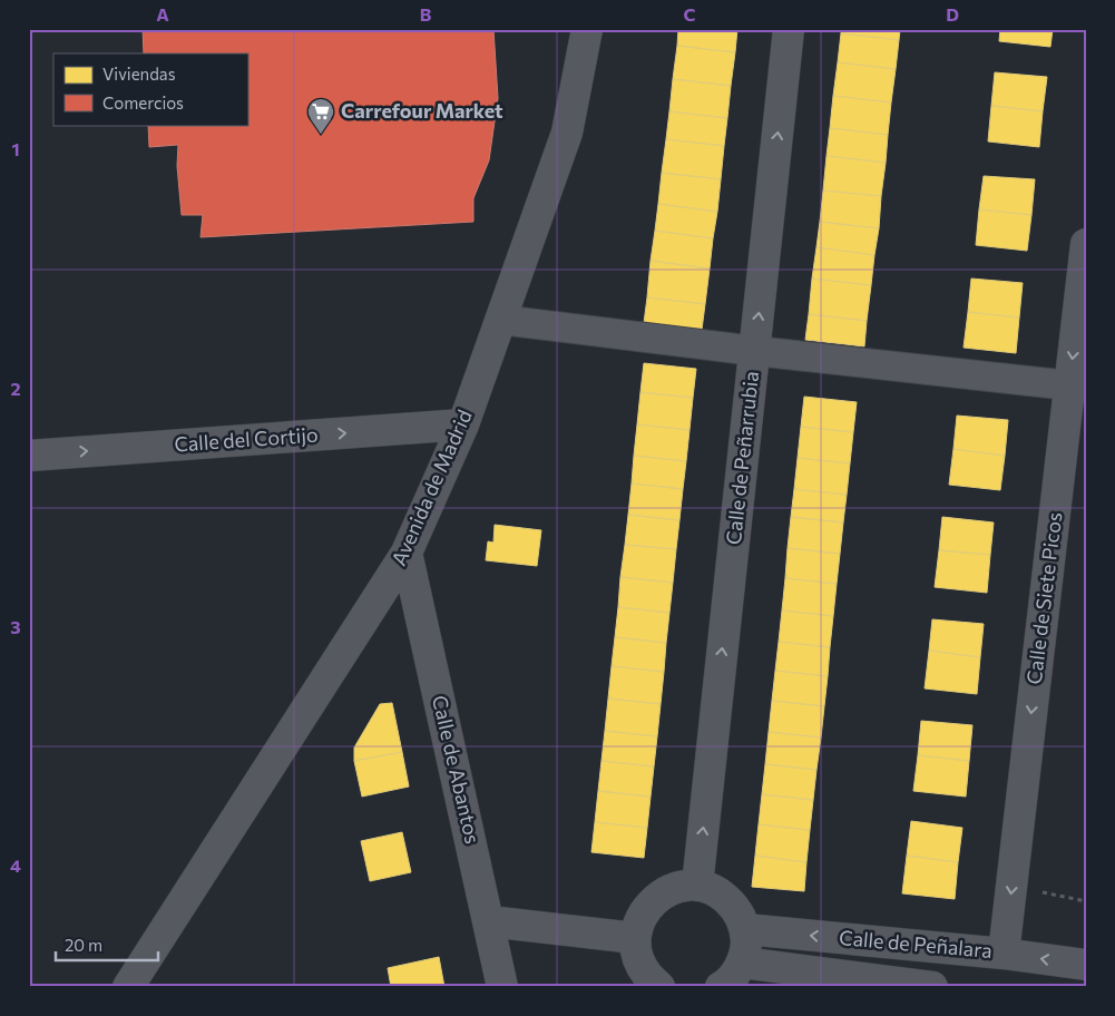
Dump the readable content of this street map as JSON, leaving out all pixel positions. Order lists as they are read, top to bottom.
{
  "streets": {
    "street": [
      "Calle del Cortijo",
      "Calle de Peñarrubia",
      "Avenida de Madrid",
      "Calle de Siete Picos",
      "Calle de Abantos",
      "Calle de Peñalara"
    ]
  },
  "crossings": [
    ["Calle del Cortijo", "Avenida de Madrid"],
    ["Avenida de Madrid", "Calle de Abantos"],
    ["Calle de Siete Picos", "Calle de Peñalara"]
  ],
  "one_way": ["Calle del Cortijo", "Calle de Peñarrubia", "Calle de Siete Picos"],
  "places": {
    "supermarket": ["Carrefour Market"]
  },
  "legend": ["Viviendas", "Comercios"],
  "scale_bar": "20 m",
  "grid": {
    "columns": [
      "A",
      "B",
      "C",
      "D"
    ],
    "rows": [
      "1",
      "2",
      "3",
      "4"
    ]
  }
}
